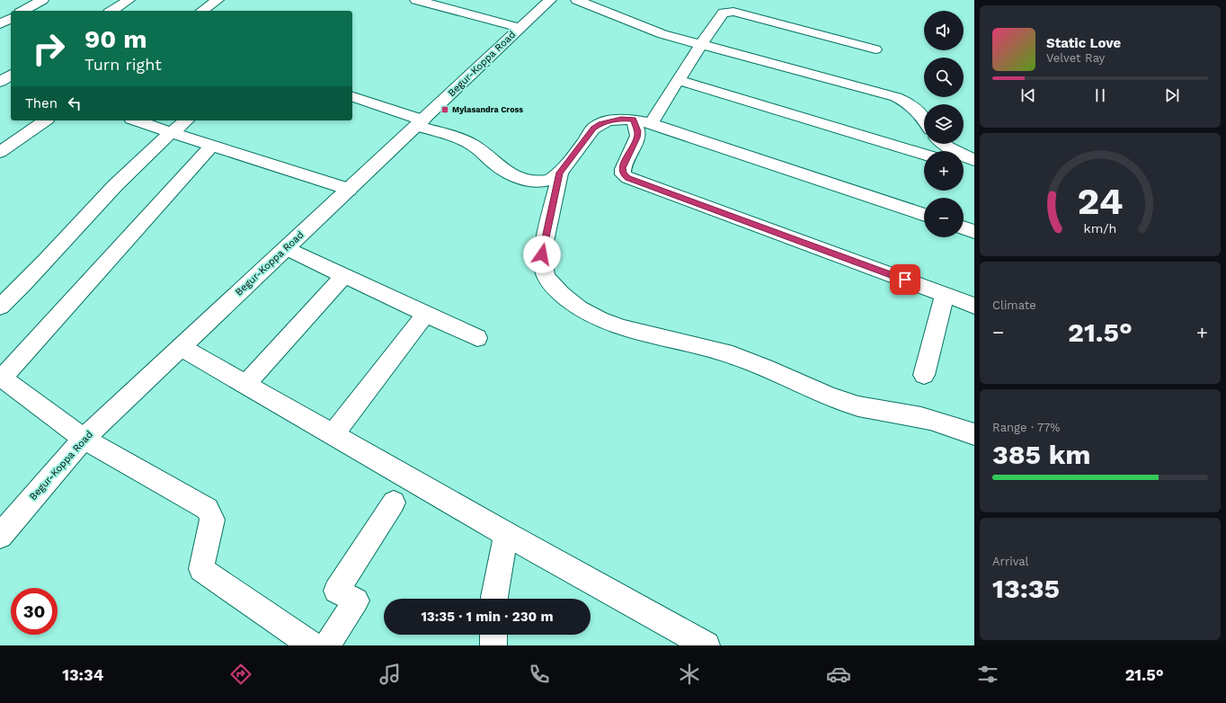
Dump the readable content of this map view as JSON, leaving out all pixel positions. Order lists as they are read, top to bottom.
{
  "streets": {
    "street": ["Begur-Koppa Road"]
  },
  "places": {
    "transit": ["Mylasandra Cross"]
  },
  "page": {
    "map_buttons": ["+", "−"],
    "turn": ["90 m", "Turn right"],
    "song": ["Static Love", "Velvet Ray"],
    "then": "Then",
    "tile": [
      "Climate",
      ["Range · 77%", "385 km"],
      ["Arrival", "13:35"]
    ],
    "heat": ["−", "21.5°", "+"],
    "limit": "30",
    "trip": "13:35 · 1 min · 230 m",
    "tabs": ["13:34", "21.5°"],
    "gauge": ["24", "km/h"]
  }
}
